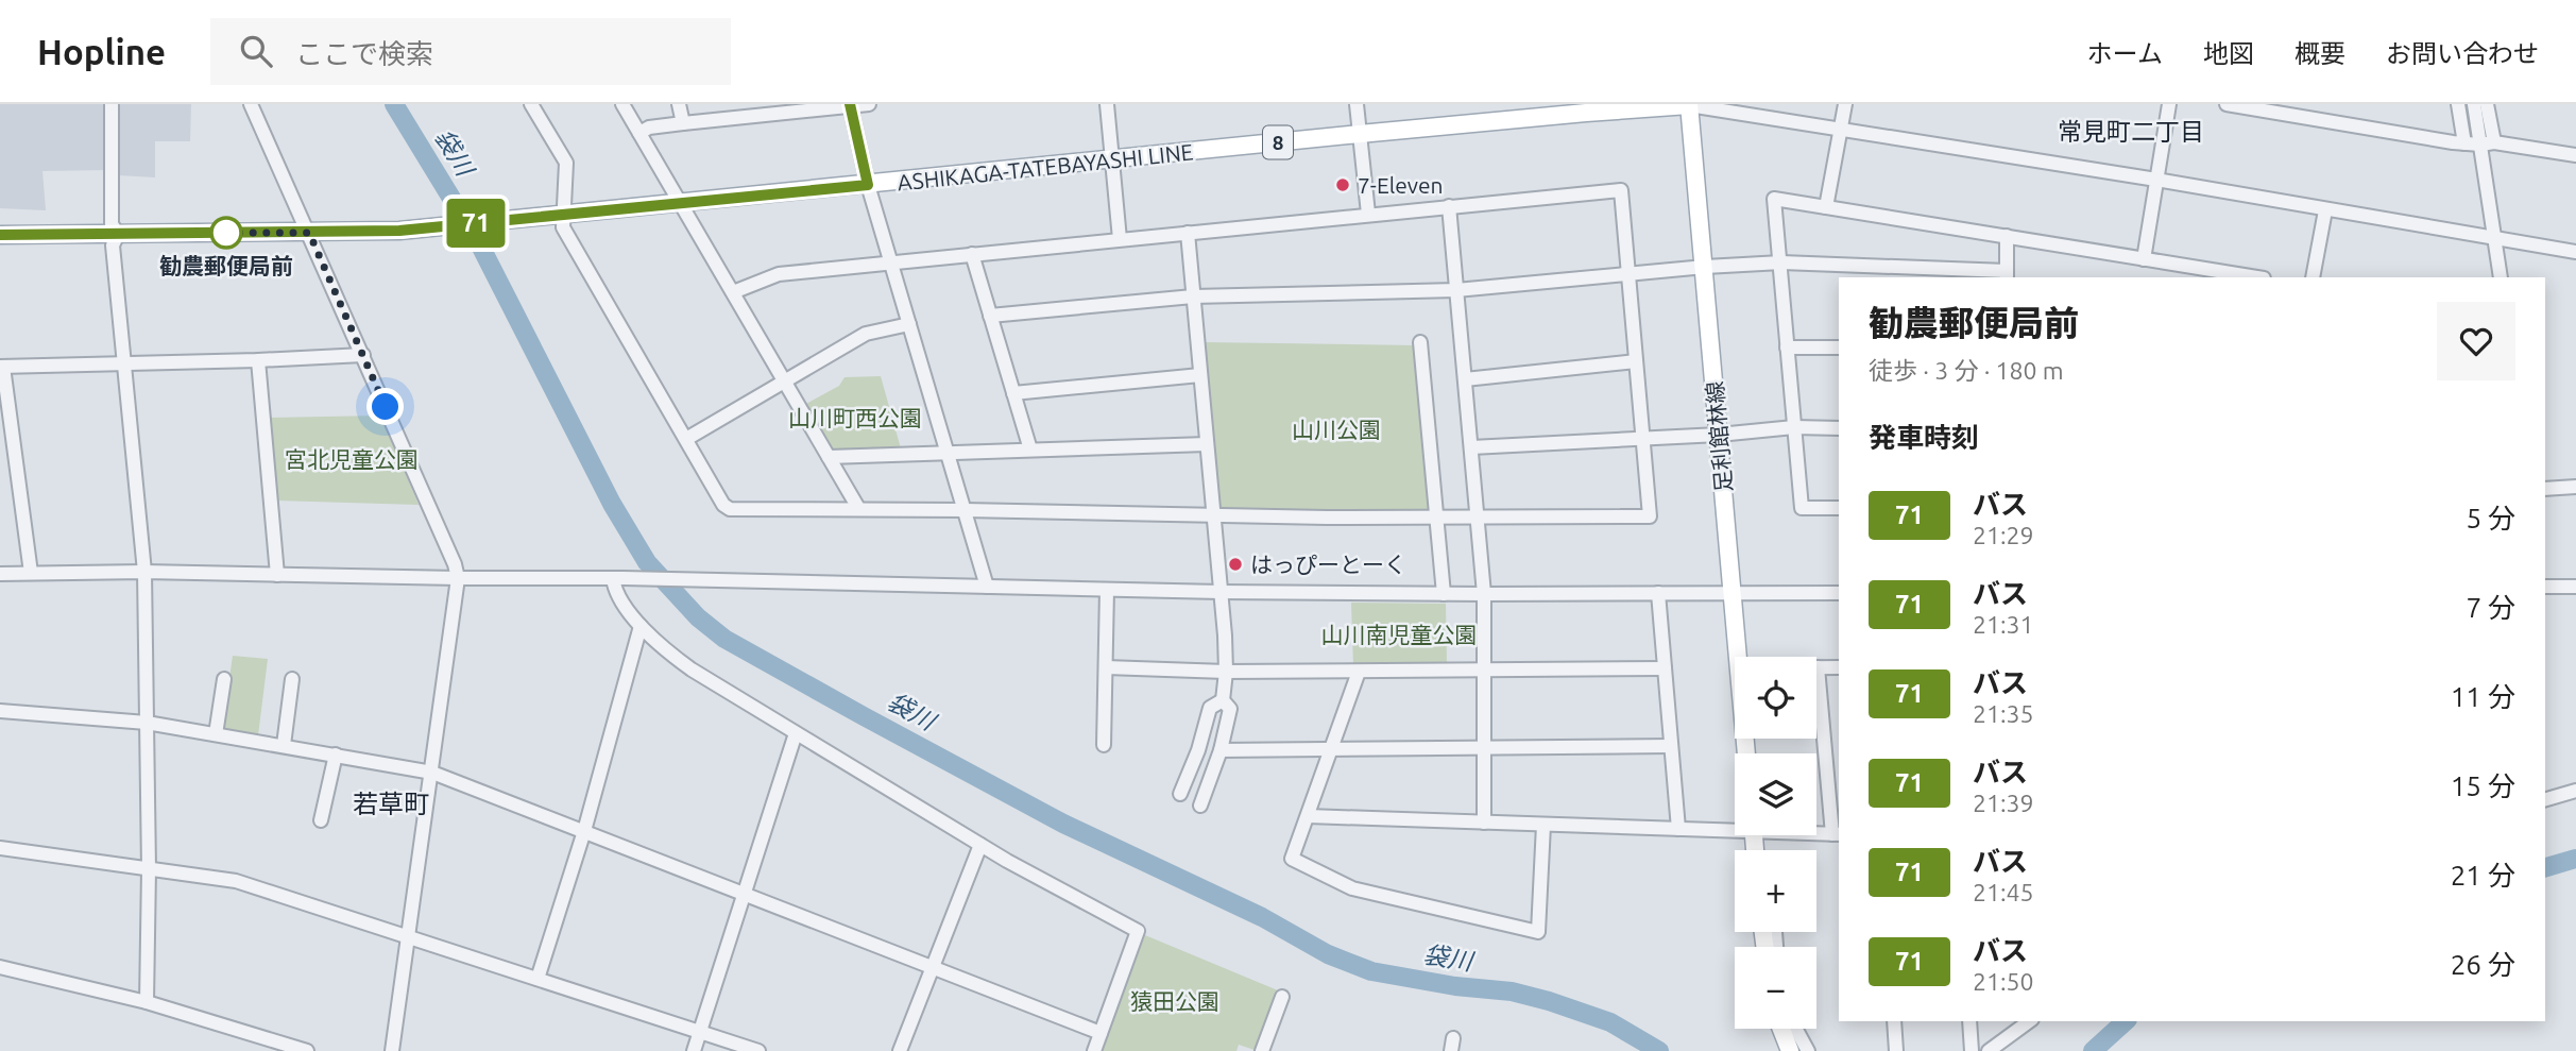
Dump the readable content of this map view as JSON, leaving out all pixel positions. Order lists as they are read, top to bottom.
{
  "streets": {
    "main road": ["8", "ASHIKAGA-TATEBAYASHI LINE", "足利館林線"]
  },
  "crossings": [
    ["ASHIKAGA-TATEBAYASHI LINE", "足利館林線"]
  ],
  "districts": ["常見町二丁目", "若草町"],
  "water": ["袋川"],
  "parks": [
    "山川町西公園",
    "山川公園",
    "宮北児童公園",
    "山川南児童公園",
    "猿田公園"
  ],
  "places": ["7-Eleven", "勧農郵便局前", "はっぴーとーく"],
  "lines": ["bus line 71"],
  "page": {
    "header": "Hopline",
    "search": "ここで検索",
    "nav": [
      "ホーム",
      "地図",
      "概要",
      "お問い合わせ"
    ],
    "on_map": "71",
    "heading": [
      ["勧農郵便局前", "徒歩 · 3 分 · 180 m"],
      "発車時刻"
    ],
    "list": [
      {
        "mark": "71",
        "name": "バス",
        "note": "21:29",
        "value": "5 分"
      },
      {
        "mark": "71",
        "name": "バス",
        "note": "21:31",
        "value": "7 分"
      },
      {
        "mark": "71",
        "name": "バス",
        "note": "21:35",
        "value": "11 分"
      },
      {
        "mark": "71",
        "name": "バス",
        "note": "21:39",
        "value": "15 分"
      },
      {
        "mark": "71",
        "name": "バス",
        "note": "21:45",
        "value": "21 分"
      },
      {
        "mark": "71",
        "name": "バス",
        "note": "21:50",
        "value": "26 分"
      }
    ],
    "map_buttons": ["+", "−"]
  }
}
